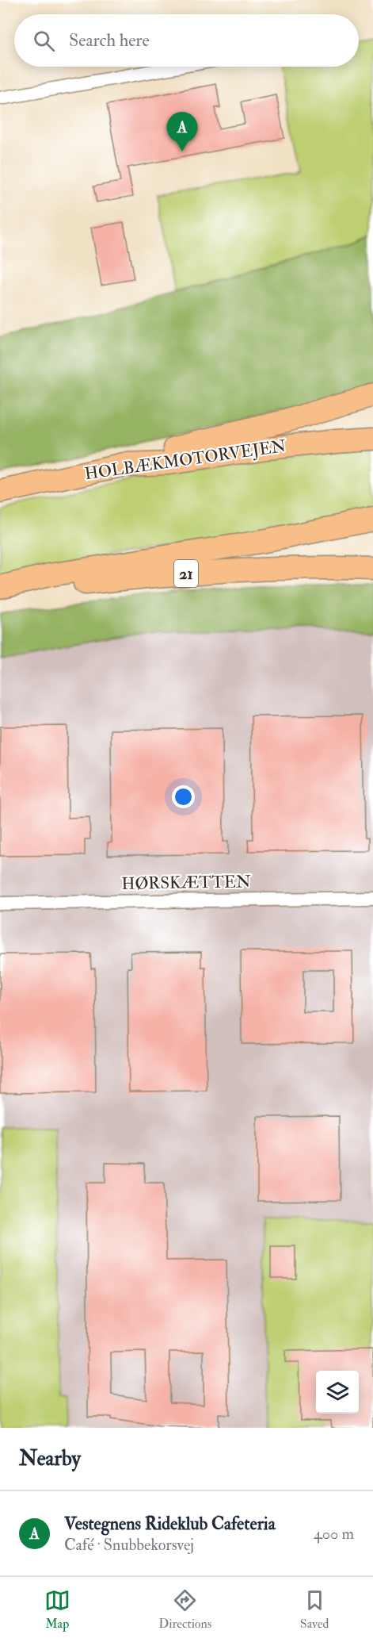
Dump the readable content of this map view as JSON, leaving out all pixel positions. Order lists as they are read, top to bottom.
{
  "streets": {
    "highway": ["HOLBÆKMOTORVEJEN", "21"],
    "street": ["HØRSKÆTTEN"]
  },
  "page": {
    "search": "Search here",
    "pins": "A",
    "heading": "Nearby",
    "list": [
      {
        "mark": "A",
        "name": "Vestegnens Rideklub Cafeteria",
        "note": "Café · Snubbekorsvej",
        "value": "400 m"
      }
    ],
    "nav": ["Map", "Directions", "Saved"]
  }
}
